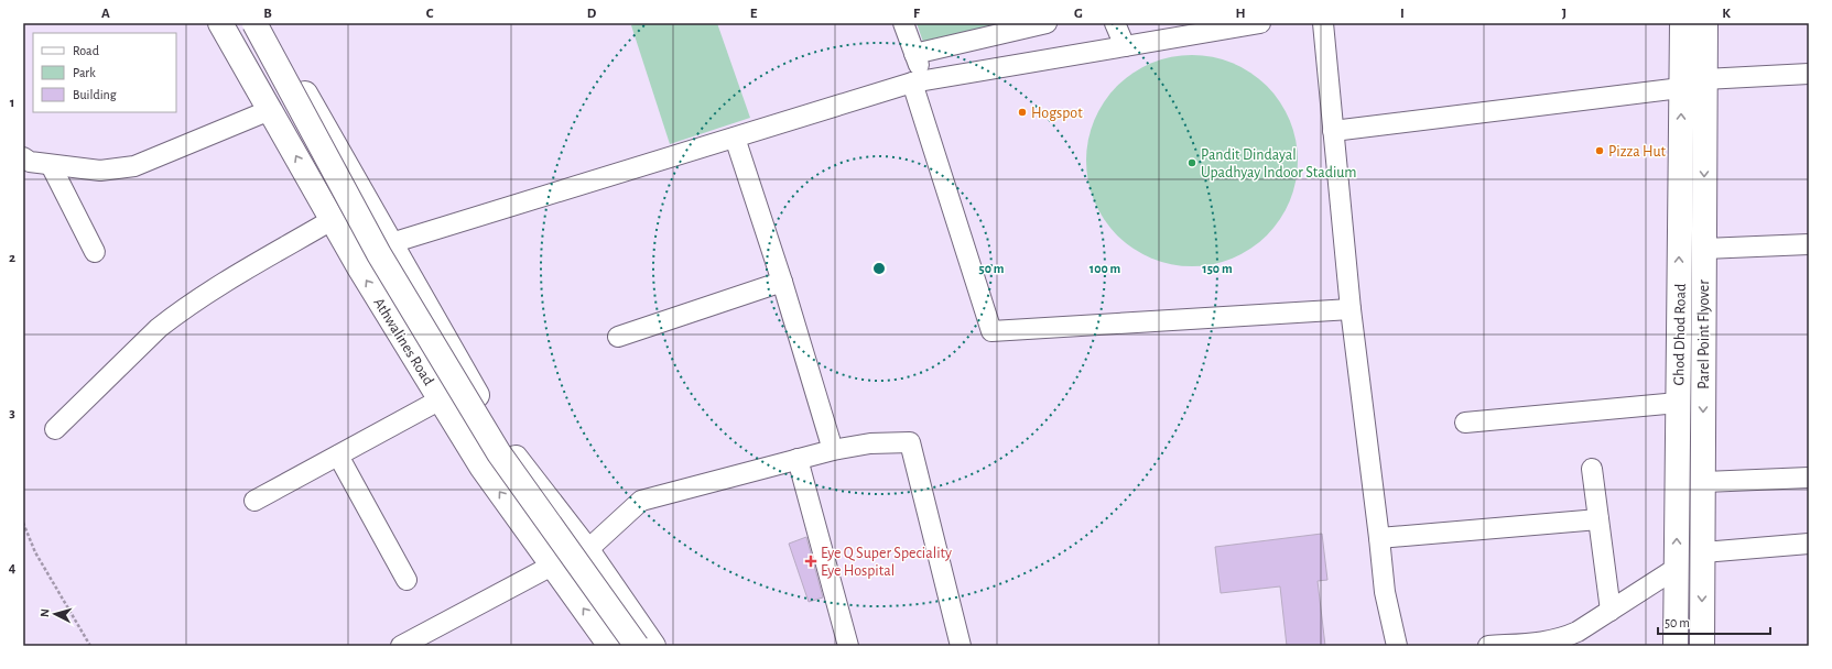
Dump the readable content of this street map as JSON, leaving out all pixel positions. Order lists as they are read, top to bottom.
{
  "streets": {
    "main road": ["Ghod Dhod Road", "Parel Point Flyover", "Athwalines Road"]
  },
  "one_way": ["Ghod Dhod Road", "Parel Point Flyover"],
  "places": {
    "other": ["Hogspot", "Pizza Hut", "Pandit Dindayal Upadhyay Indoor Stadium"],
    "health": ["Eye Q Super Speciality Eye Hospital"]
  },
  "legend": ["Road", "Park", "Building"],
  "scale_bar": "50 m",
  "north": "left",
  "grid": {
    "columns": [
      "A",
      "B",
      "C",
      "D",
      "E",
      "F",
      "G",
      "H",
      "I",
      "J",
      "K"
    ],
    "rows": [
      "1",
      "2",
      "3",
      "4"
    ]
  },
  "rings": ["50 m", "100 m", "150 m"]
}
